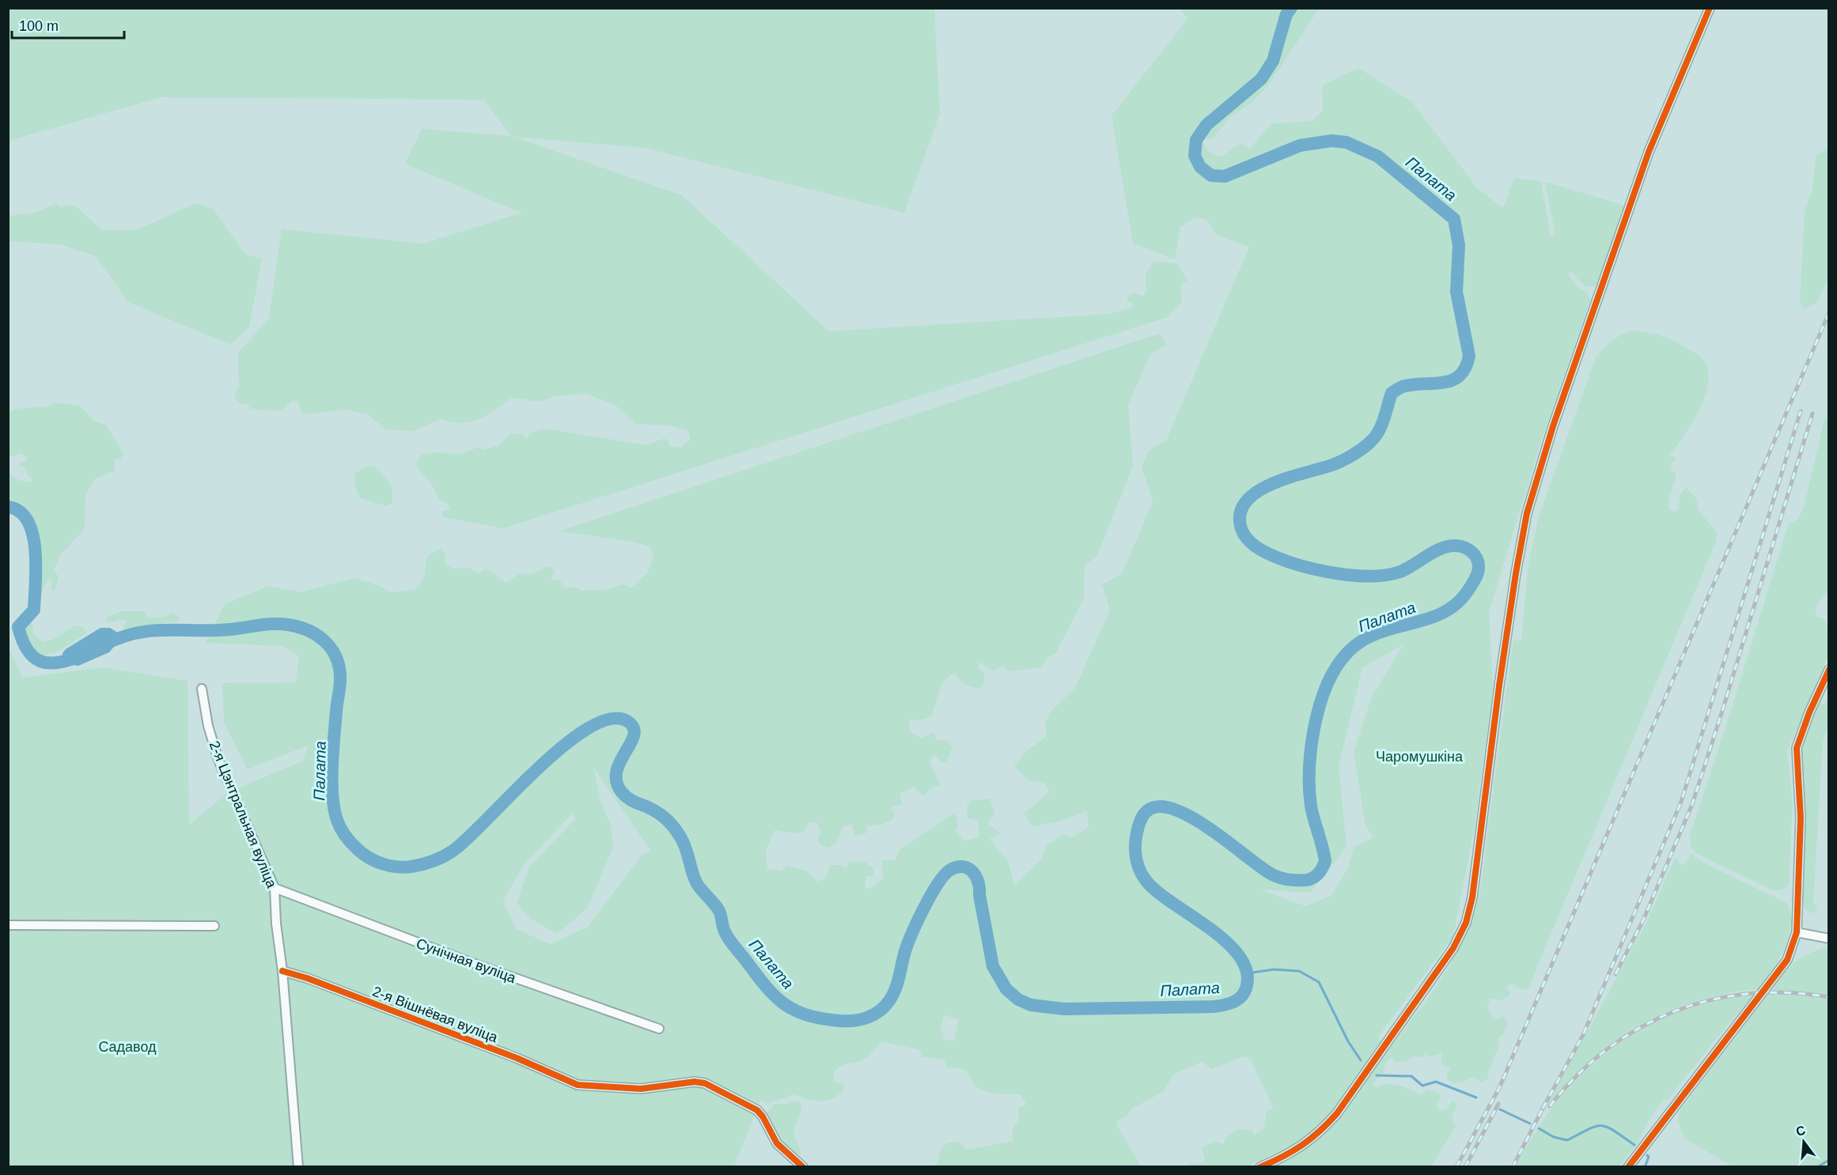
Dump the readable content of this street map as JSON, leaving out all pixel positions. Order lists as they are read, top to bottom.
{
  "streets": {
    "street": ["2-я Цэнтральная вуліца", "Сунічная вуліца", "2-я Вішнёвая вуліца"]
  },
  "crossings": [
    ["2-я Цэнтральная вуліца", "Сунічная вуліца"],
    ["2-я Цэнтральная вуліца", "2-я Вішнёвая вуліца"]
  ],
  "water": ["Палата"],
  "parks": ["Чаромушкіна", "Садавод"],
  "scale_bar": "100 m",
  "north": "top"
}
